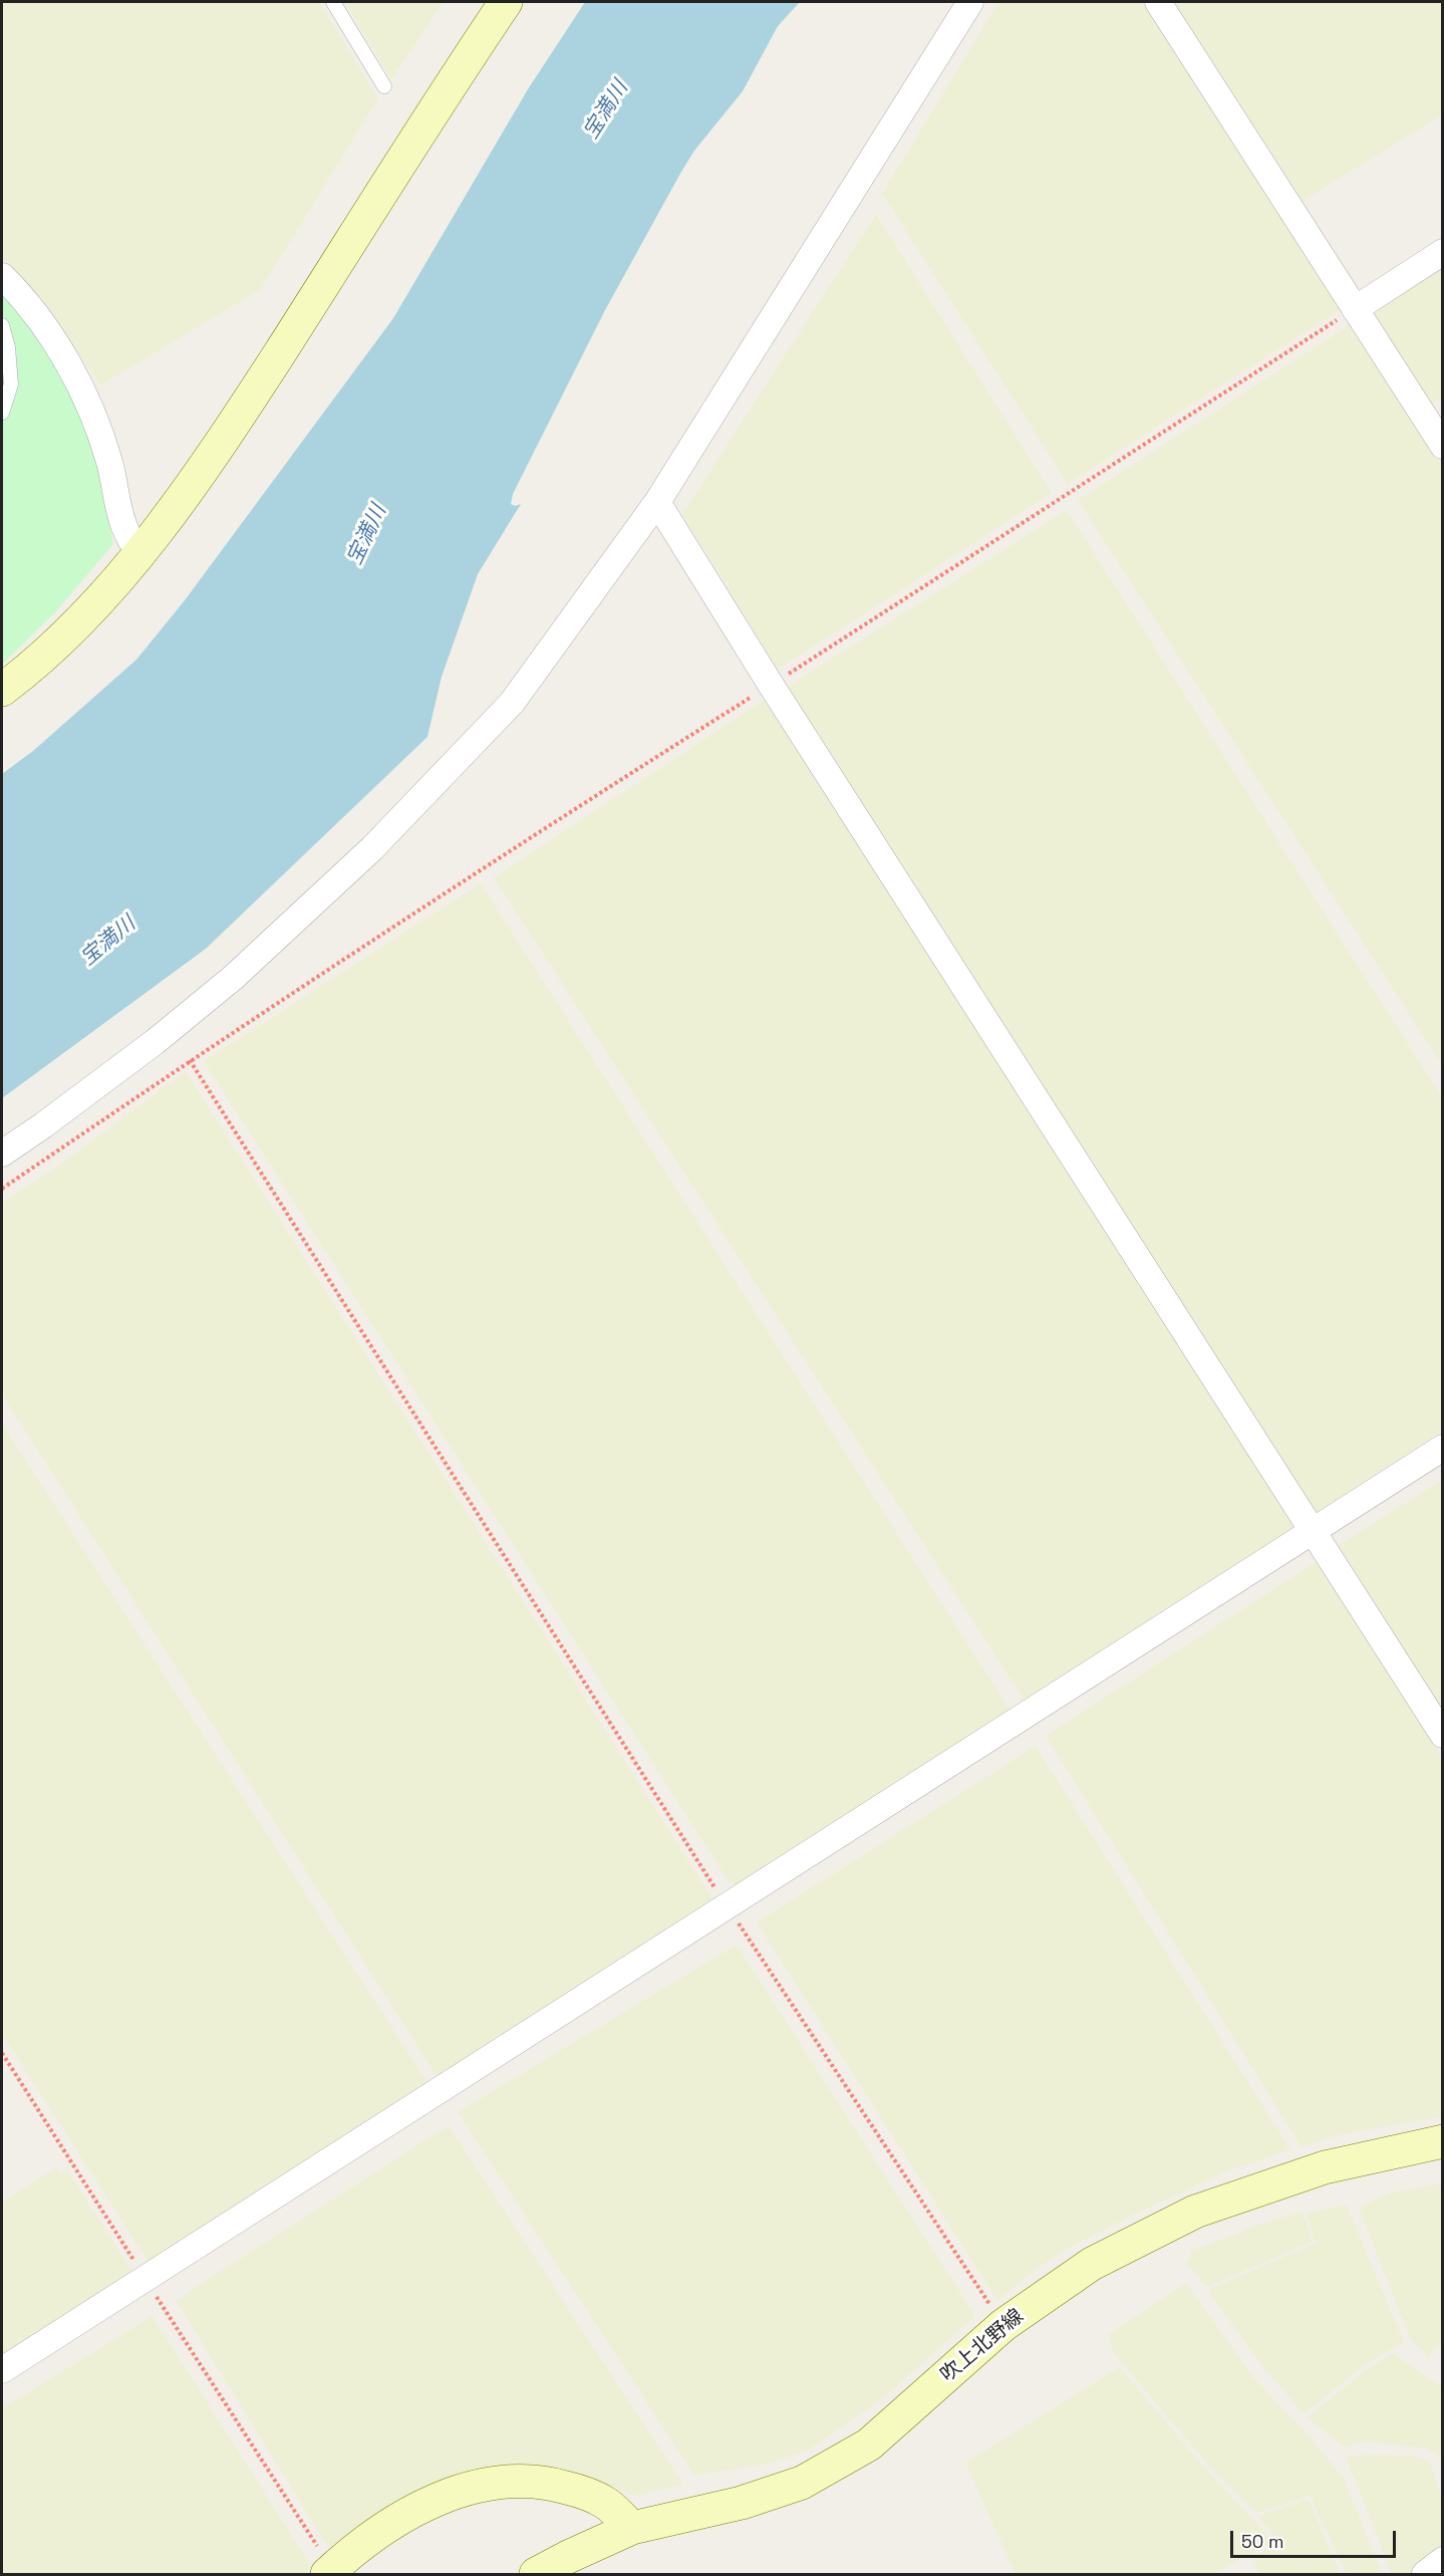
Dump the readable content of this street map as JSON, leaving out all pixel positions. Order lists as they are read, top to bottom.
{
  "streets": {
    "street": ["吹上北野線"]
  },
  "water": ["宝満川"],
  "scale_bar": "50 m"
}
